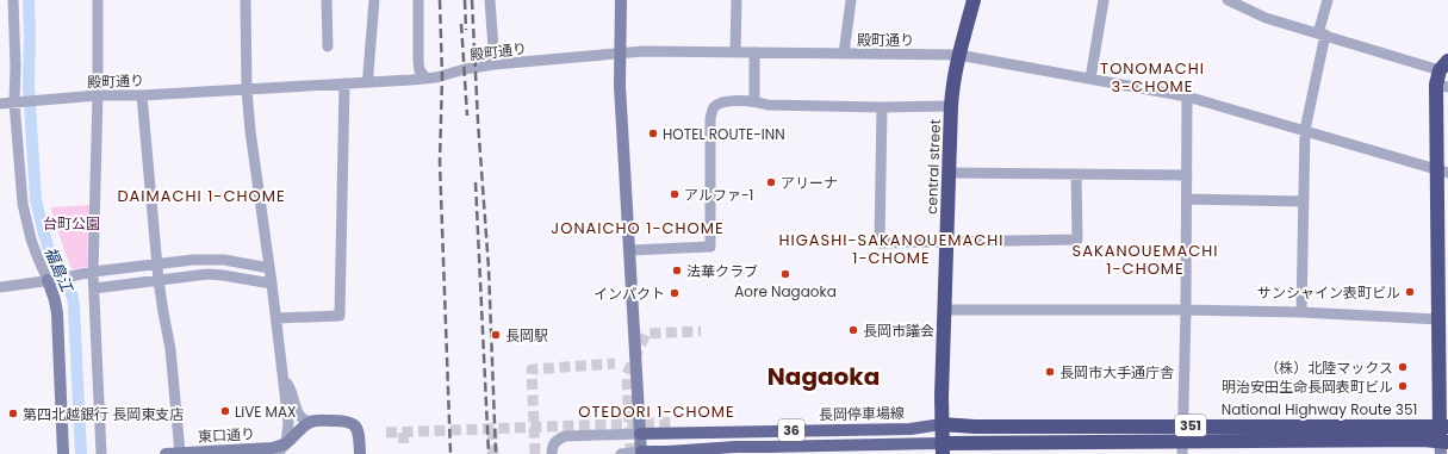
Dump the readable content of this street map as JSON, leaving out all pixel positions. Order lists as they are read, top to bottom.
{
  "streets": {
    "highway": ["central street", "National Highway Route 351", "351"],
    "main road": ["長岡停車場線", "36"],
    "street": ["殿町通り", "東口通り"]
  },
  "crossings": [
    ["殿町通り", "central street"],
    ["殿町通り", "351"],
    ["central street", "National Highway Route 351"],
    ["central street", "長岡停車場線"],
    ["central street", "351"],
    ["central street", "36"],
    ["National Highway Route 351", "長岡停車場線"],
    ["National Highway Route 351", "351"],
    ["351", "36"]
  ],
  "districts": [
    "TONOMACHI 3-CHOME",
    "DAIMACHI 1-CHOME",
    "JONAICHO 1-CHOME",
    "HIGASHI-SAKANOUEMACHI 1-CHOME",
    "SAKANOUEMACHI 1-CHOME",
    "Nagaoka",
    "OTEDORI 1-CHOME"
  ],
  "water": ["福島江"],
  "parks": ["台町公園"],
  "places": [
    "HOTEL ROUTE-INN",
    "アリーナ",
    "アルファ-1",
    "法華クラブ",
    "Aore Nagaoka",
    "サンシャイン表町ビル",
    "インパクト",
    "長岡市議会",
    "長岡駅",
    "（株）北陸マックス",
    "長岡市大手通庁舎",
    "明治安田生命長岡表町ビル",
    "LiVE MAX",
    "第四北越銀行 長岡東支店"
  ]
}
